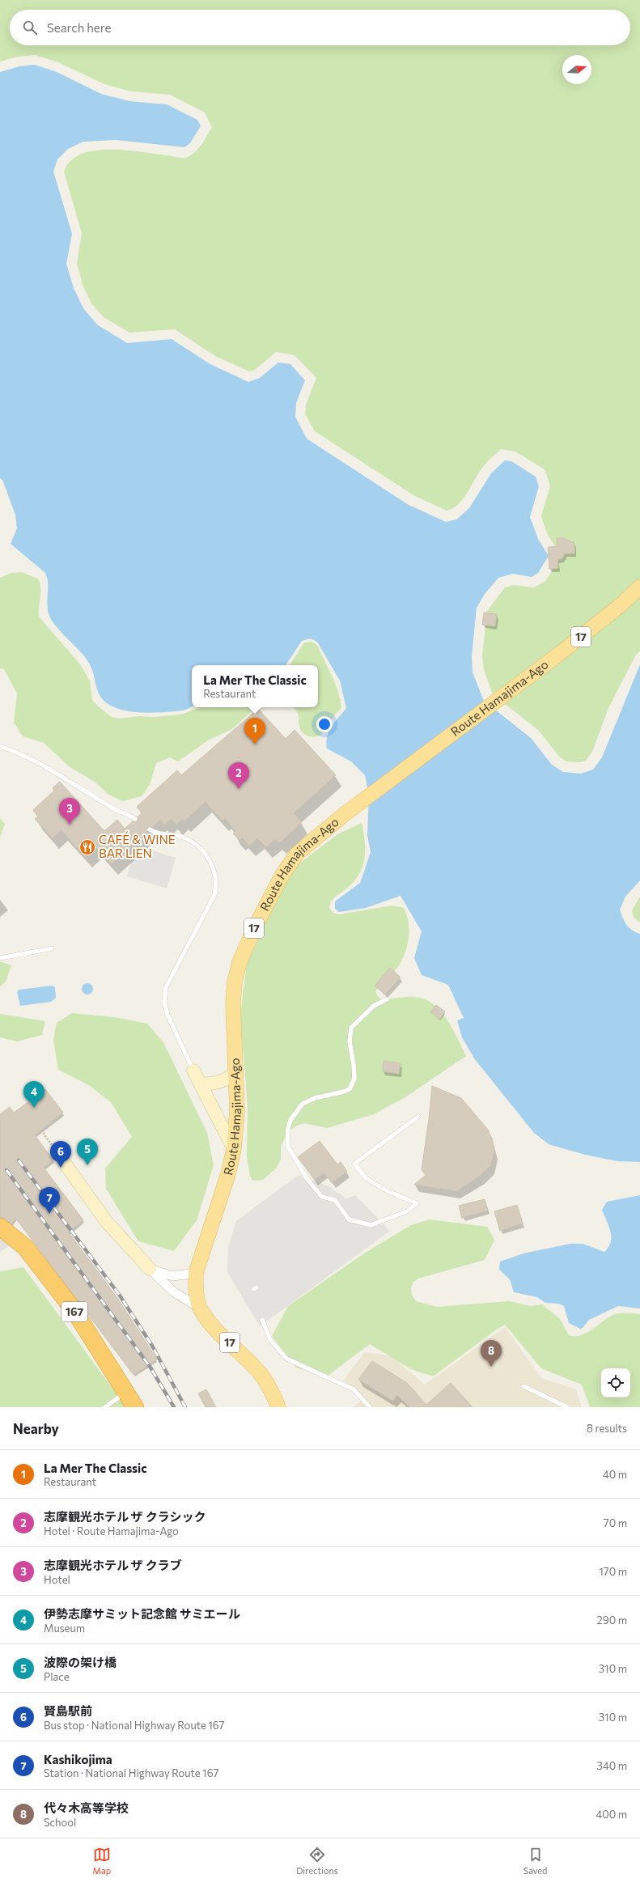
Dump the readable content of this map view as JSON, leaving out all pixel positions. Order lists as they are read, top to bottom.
{
  "streets": {
    "highway": ["167"],
    "main road": ["17", "Route Hamajima-Ago"]
  },
  "places": {
    "restaurant": ["CAFÉ & WINE BAR LIEN"]
  },
  "north": "right",
  "page": {
    "search": "Search here",
    "popup": ["La Mer The Classic", "Restaurant"],
    "pins": [
      "1",
      "2",
      "3",
      "4",
      "5",
      "6",
      "7",
      "8"
    ],
    "heading": ["Nearby", "8 results"],
    "list": [
      {
        "mark": "1",
        "name": "La Mer The Classic",
        "note": "Restaurant",
        "value": "40 m"
      },
      {
        "mark": "2",
        "name": "志摩観光ホテル ザ クラシック",
        "note": "Hotel · Route Hamajima-Ago",
        "value": "70 m"
      },
      {
        "mark": "3",
        "name": "志摩観光ホテル ザ クラブ",
        "note": "Hotel",
        "value": "170 m"
      },
      {
        "mark": "4",
        "name": "伊勢志摩サミット記念館 サミエール",
        "note": "Museum",
        "value": "290 m"
      },
      {
        "mark": "5",
        "name": "波際の架け橋",
        "note": "Place",
        "value": "310 m"
      },
      {
        "mark": "6",
        "name": "賢島駅前",
        "note": "Bus stop · National Highway Route 167",
        "value": "310 m"
      },
      {
        "mark": "7",
        "name": "Kashikojima",
        "note": "Station · National Highway Route 167",
        "value": "340 m"
      },
      {
        "mark": "8",
        "name": "代々木高等学校",
        "note": "School",
        "value": "400 m"
      }
    ],
    "nav": ["Map", "Directions", "Saved"]
  }
}
